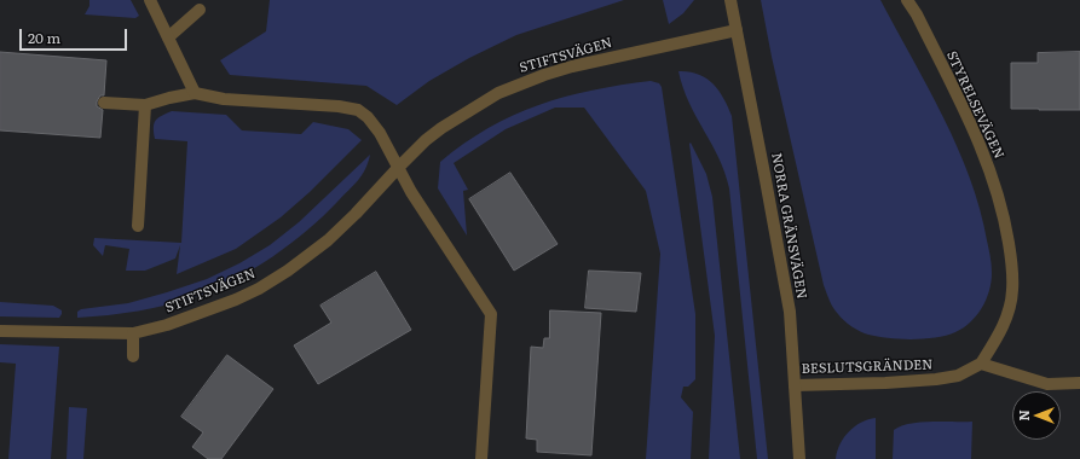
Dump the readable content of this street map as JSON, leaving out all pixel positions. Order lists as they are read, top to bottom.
{
  "streets": {
    "street": [
      "STIFTSVÄGEN",
      "STYRELSEVÄGEN",
      "NORRA GRÄNSVÄGEN",
      "BESLUTSGRÄNDEN"
    ]
  },
  "crossings": [
    ["STIFTSVÄGEN", "NORRA GRÄNSVÄGEN"],
    ["STYRELSEVÄGEN", "BESLUTSGRÄNDEN"],
    ["NORRA GRÄNSVÄGEN", "BESLUTSGRÄNDEN"]
  ],
  "scale_bar": "20 m",
  "north": "left"
}
